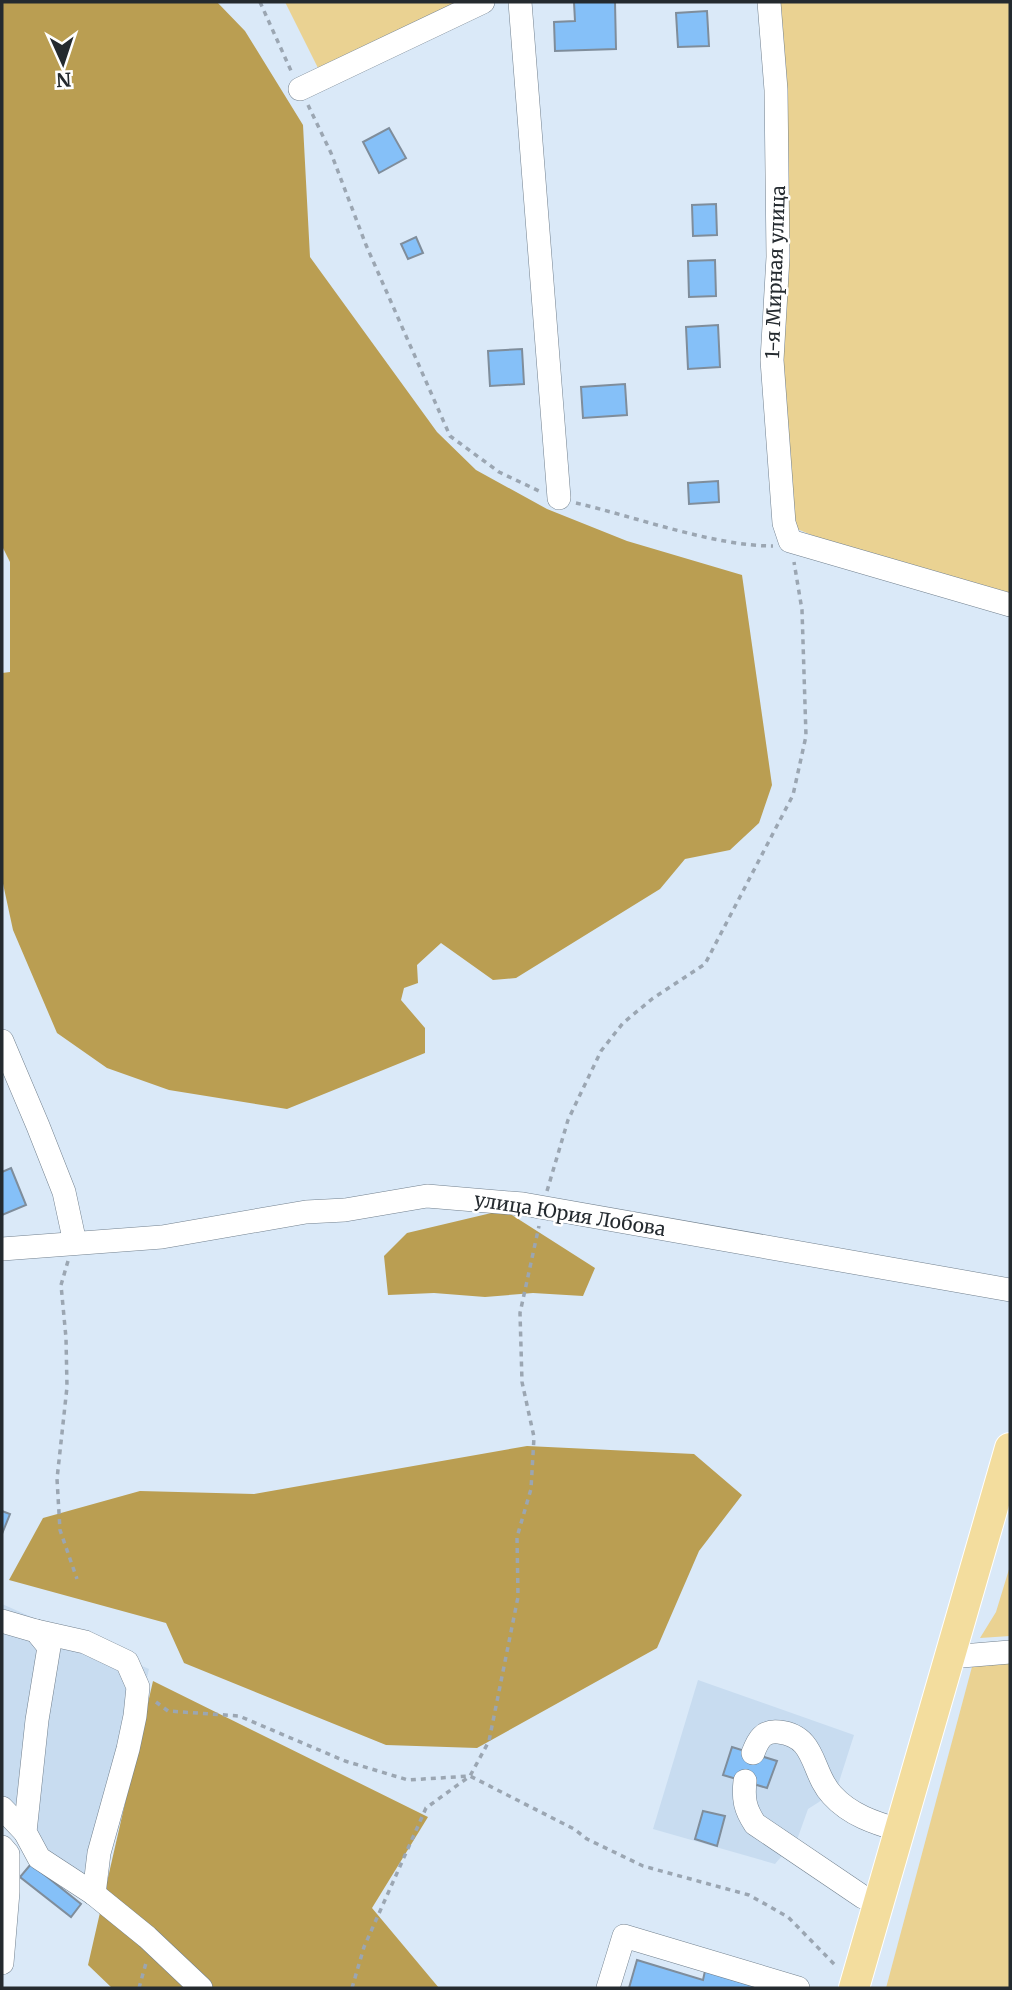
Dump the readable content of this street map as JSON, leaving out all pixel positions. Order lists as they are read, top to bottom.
{
  "streets": {
    "street": ["1-я Мирная улица", "улица Юрия Лобова"]
  },
  "north": "bottom"
}
